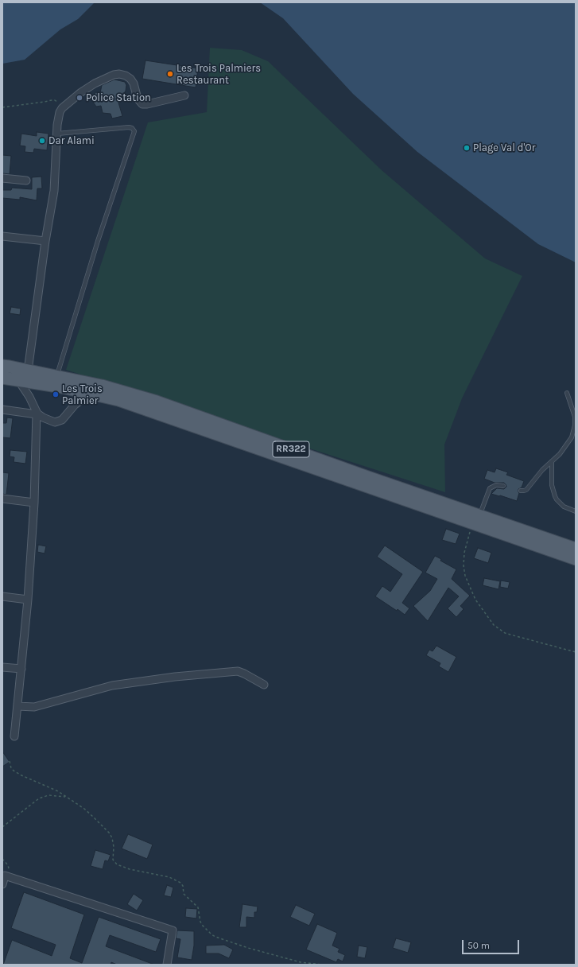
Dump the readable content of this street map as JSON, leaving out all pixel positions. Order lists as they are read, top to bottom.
{
  "streets": {
    "main road": ["RR322"]
  },
  "places": [
    "Les Trois Palmiers Restaurant",
    "Police Station",
    "Dar Alami",
    "Plage Val d'Or",
    "Les Trois Palmier"
  ],
  "scale_bar": "50 m"
}
